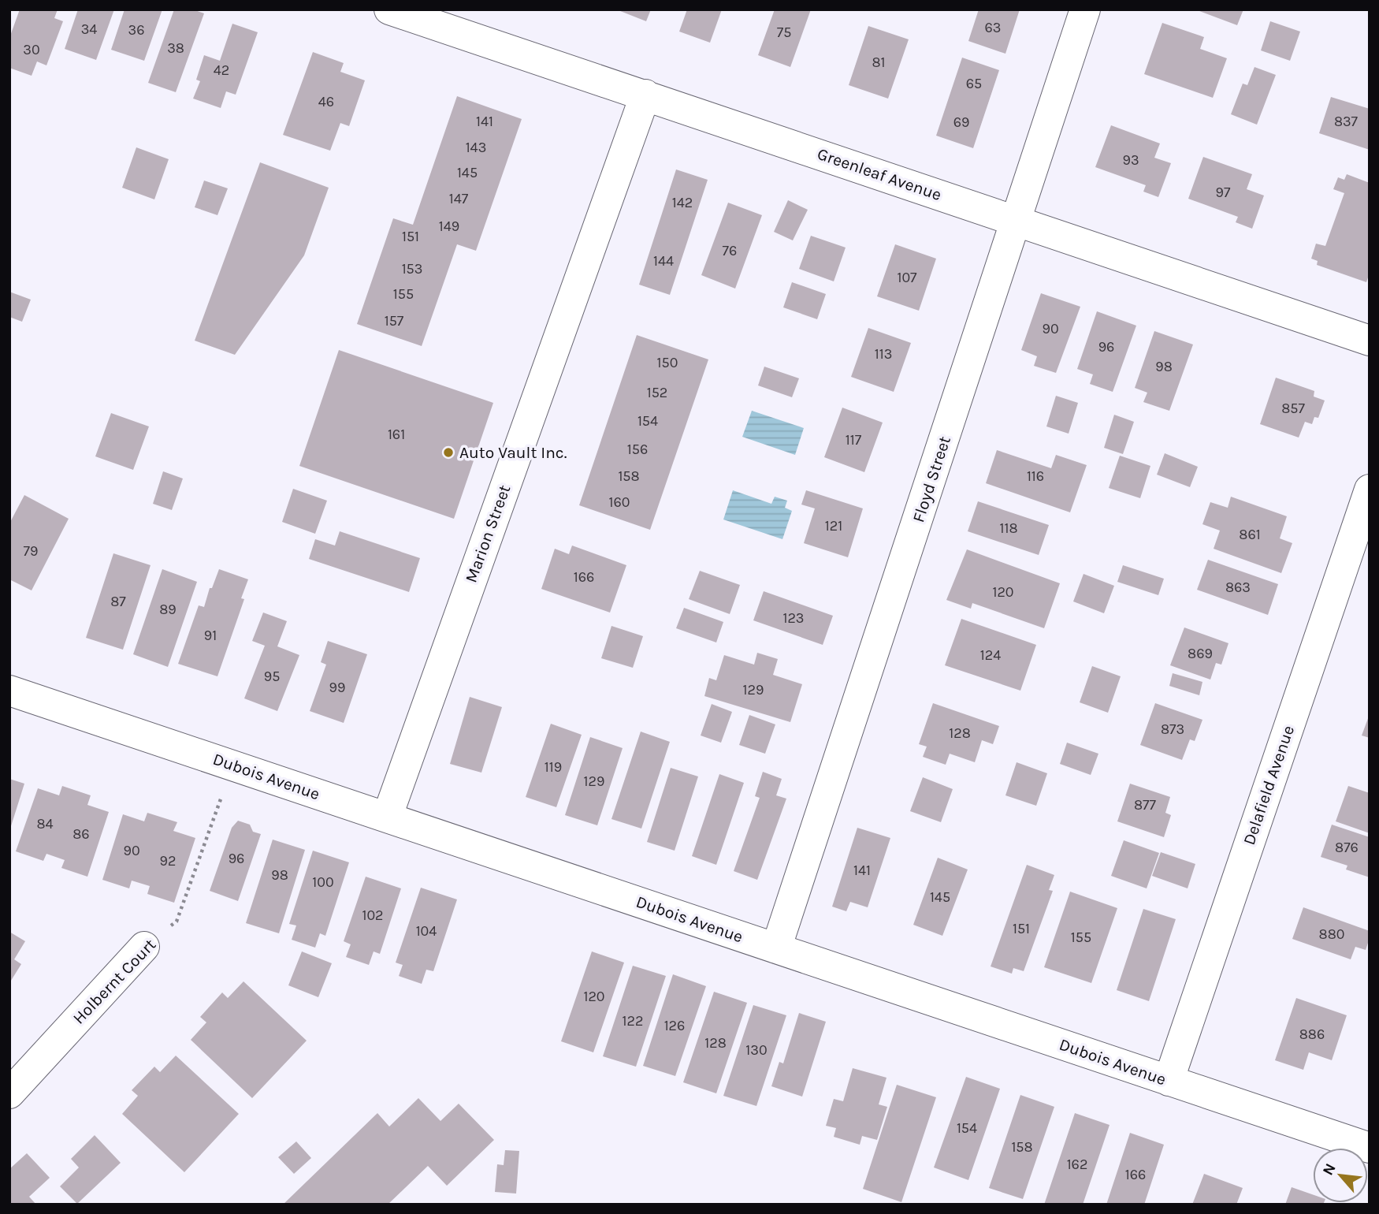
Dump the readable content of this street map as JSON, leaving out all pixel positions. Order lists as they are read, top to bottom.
{
  "streets": {
    "street": [
      "Greenleaf Avenue",
      "Floyd Street",
      "Marion Street",
      "Dubois Avenue",
      "Delafield Avenue",
      "Holbernt Court"
    ]
  },
  "crossings": [
    ["Greenleaf Avenue", "Floyd Street"],
    ["Greenleaf Avenue", "Marion Street"],
    ["Floyd Street", "Dubois Avenue"],
    ["Marion Street", "Dubois Avenue"],
    ["Dubois Avenue", "Delafield Avenue"]
  ],
  "places": ["Auto Vault Inc."],
  "house_numbers": [
    "63",
    "34",
    "36",
    "75",
    "38",
    "30",
    "81",
    "42",
    "65",
    "46",
    "141",
    "837",
    "69",
    "143",
    "93",
    "145",
    "97",
    "147",
    "142",
    "149",
    "151",
    "76",
    "144",
    "153",
    "107",
    "155",
    "157",
    "90",
    "96",
    "113",
    "150",
    "98",
    "152",
    "857",
    "154",
    "161",
    "117",
    "156",
    "158",
    "116",
    "160",
    "121",
    "118",
    "861",
    "79",
    "166",
    "863",
    "120",
    "87",
    "89",
    "123",
    "91",
    "869",
    "124",
    "95",
    "99",
    "129",
    "873",
    "128",
    "119",
    "129",
    "877",
    "84",
    "86",
    "876",
    "90",
    "96",
    "92",
    "141",
    "98",
    "100",
    "145",
    "102",
    "151",
    "104",
    "880",
    "155",
    "120",
    "122",
    "126",
    "886",
    "128",
    "130",
    "154",
    "158",
    "162",
    "166"
  ],
  "north": "top left"
}
